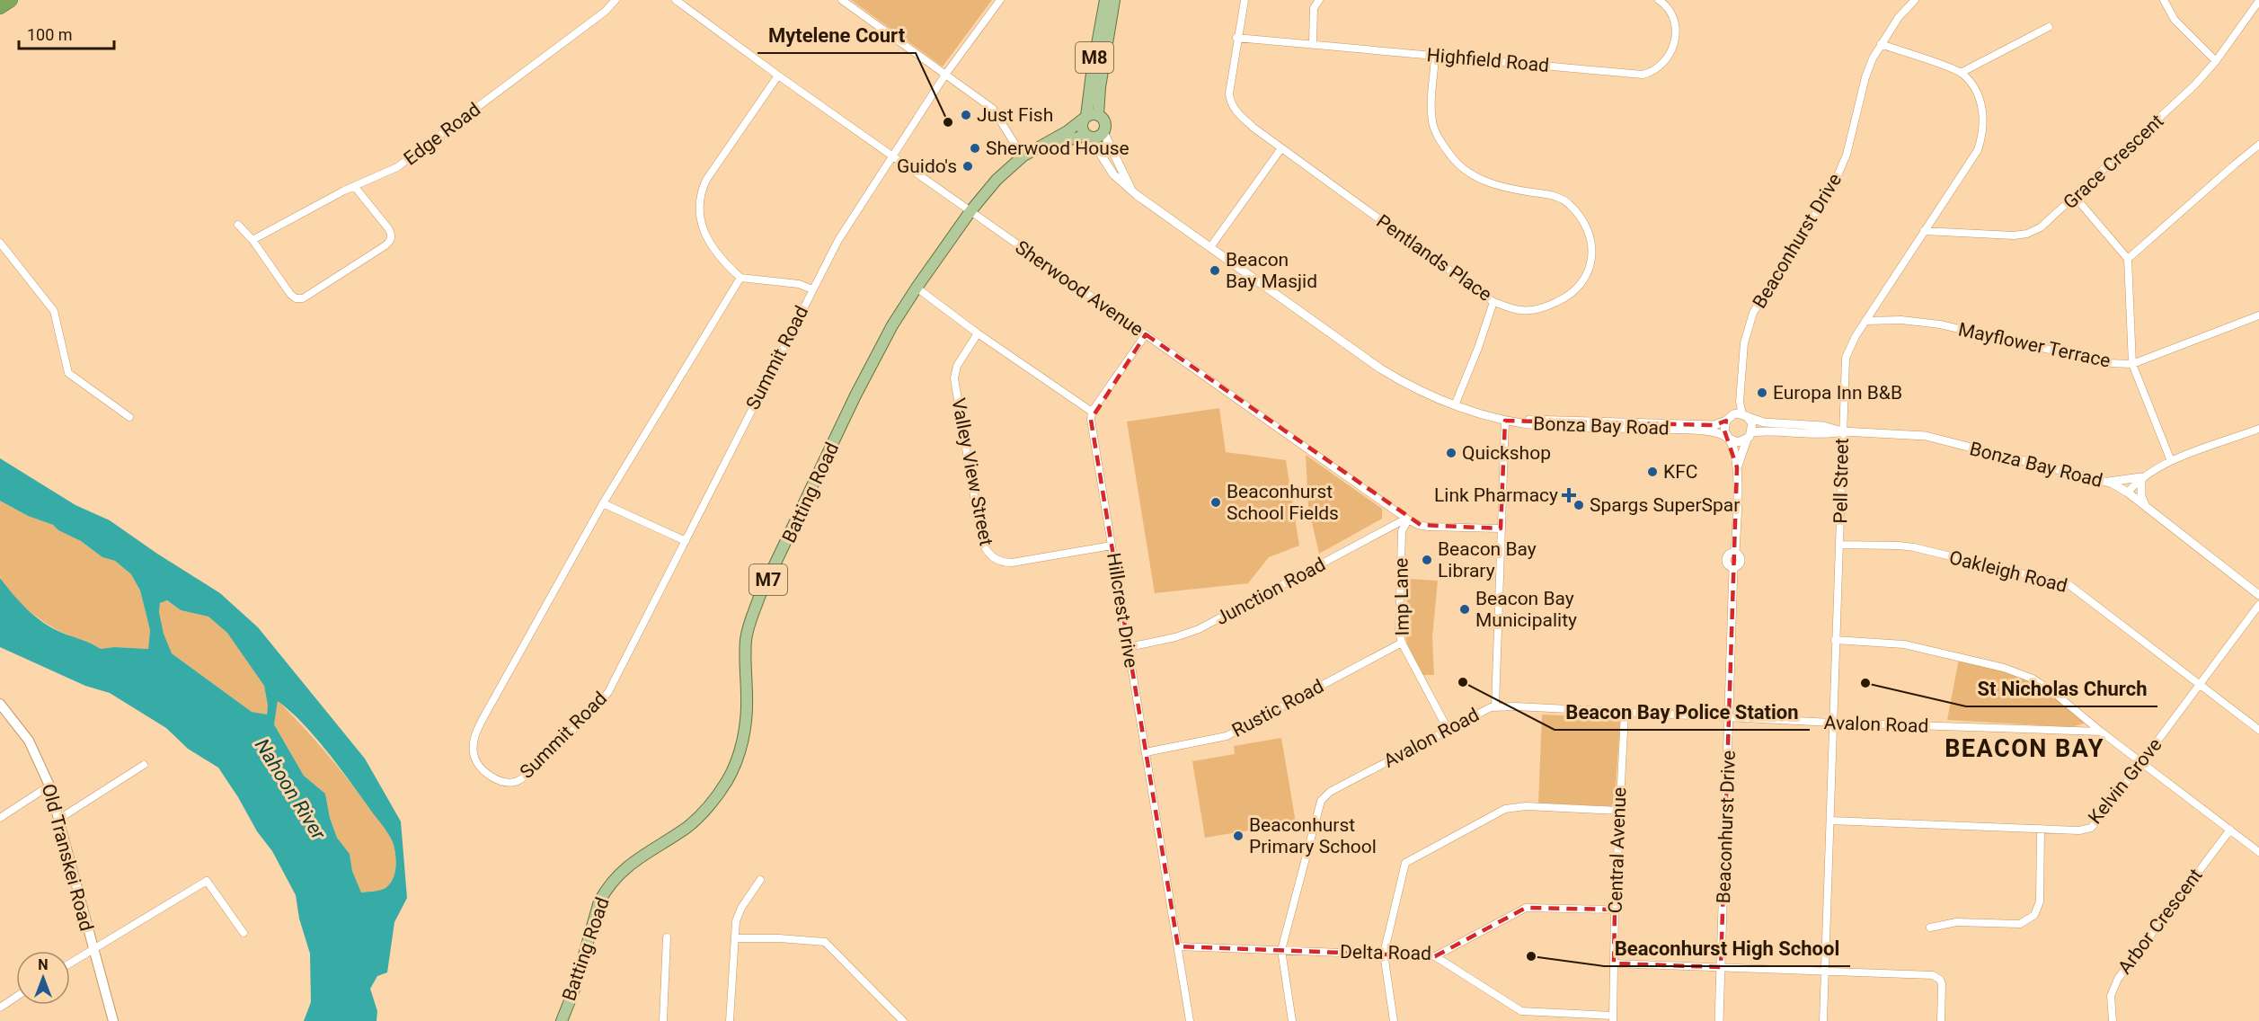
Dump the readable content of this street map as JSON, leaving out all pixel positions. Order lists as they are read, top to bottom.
{
  "streets": {
    "main road": [
      "M8",
      "Batting Road",
      "M7",
      "Old Transkei Road"
    ],
    "street": [
      "Highfield Road",
      "Edge Road",
      "Grace Crescent",
      "Beaconhurst Drive",
      "Pentlands Place",
      "Sherwood Avenue",
      "Mayflower Terrace",
      "Summit Road",
      "Bonza Bay Road",
      "Valley View Street",
      "Pell Street",
      "Oakleigh Road",
      "Junction Road",
      "Imp Lane",
      "Hillcrest Drive",
      "Rustic Road",
      "Avalon Road",
      "Kelvin Grove",
      "Central Avenue",
      "Arbor Crescent",
      "Delta Road"
    ]
  },
  "crossings": [
    ["M8", "Bonza Bay Road"],
    ["M8", "Batting Road"],
    ["Highfield Road", "Pentlands Place"],
    ["Grace Crescent", "Pell Street"],
    ["Beaconhurst Drive", "Bonza Bay Road"],
    ["Beaconhurst Drive", "Avalon Road"],
    ["Sherwood Avenue", "Summit Road"],
    ["Sherwood Avenue", "Batting Road"],
    ["Sherwood Avenue", "Junction Road"],
    ["Sherwood Avenue", "Imp Lane"],
    ["Mayflower Terrace", "Pell Street"],
    ["Bonza Bay Road", "Pell Street"],
    ["Bonza Bay Road", "Batting Road"],
    ["Valley View Street", "Hillcrest Drive"],
    ["Pell Street", "Oakleigh Road"],
    ["Pell Street", "Avalon Road"],
    ["Pell Street", "Kelvin Grove"],
    ["Oakleigh Road", "Kelvin Grove"],
    ["Junction Road", "Imp Lane"],
    ["Junction Road", "Hillcrest Drive"],
    ["Imp Lane", "Rustic Road"],
    ["Imp Lane", "Avalon Road"],
    ["Hillcrest Drive", "Rustic Road"],
    ["Hillcrest Drive", "Delta Road"],
    ["Avalon Road", "Central Avenue"],
    ["Avalon Road", "Delta Road"],
    ["Central Avenue", "Delta Road"]
  ],
  "districts": ["BEACON BAY"],
  "water": ["Nahoon River"],
  "places": {
    "other": [
      "Just Fish",
      "Mytelene Court",
      "Sherwood House",
      "Guido's",
      "Beacon Bay Masjid",
      "Europa Inn B&B",
      "Quickshop",
      "KFC",
      "Beaconhurst School Fields",
      "Spargs SuperSpar",
      "Beacon Bay Library",
      "Beacon Bay Municipality",
      "Beacon Bay Police Station",
      "St Nicholas Church",
      "Beaconhurst Primary School",
      "Beaconhurst High School"
    ],
    "health": ["Link Pharmacy"]
  },
  "scale_bar": "100 m",
  "north": "top"
}
